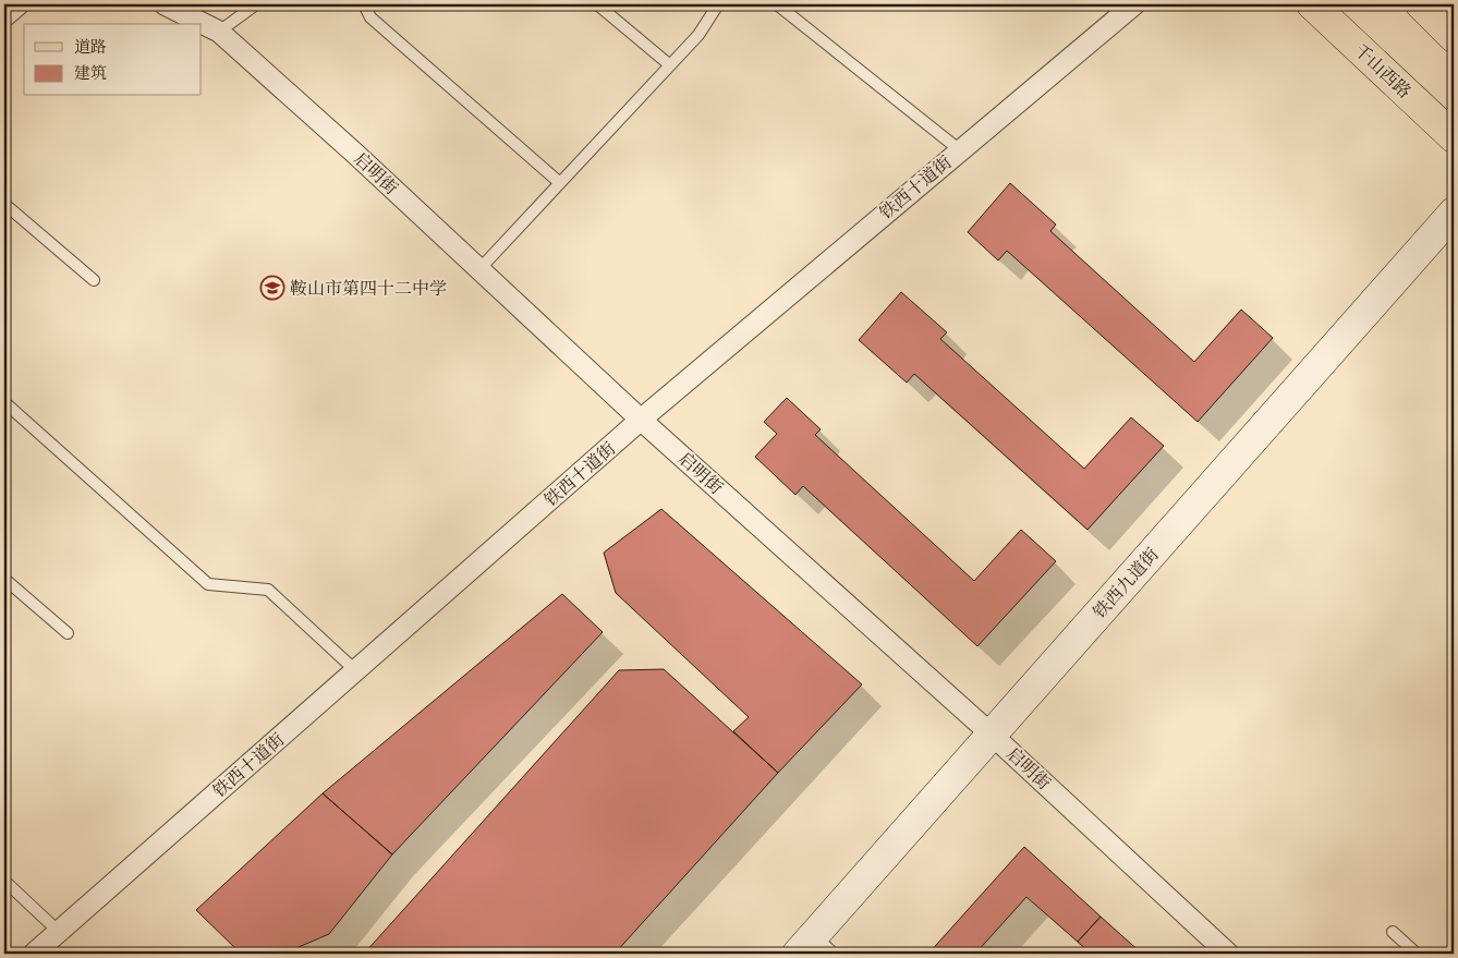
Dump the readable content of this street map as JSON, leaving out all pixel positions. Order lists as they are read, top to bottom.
{
  "streets": {
    "main road": ["千山西路", "铁西九道街"],
    "street": ["启明街", "铁西十道街"]
  },
  "crossings": [
    ["启明街", "铁西十道街"],
    ["启明街", "铁西九道街"]
  ],
  "places": {
    "school or university": ["鞍山市第四十二中学"]
  },
  "legend": ["道路", "建筑"]
}
